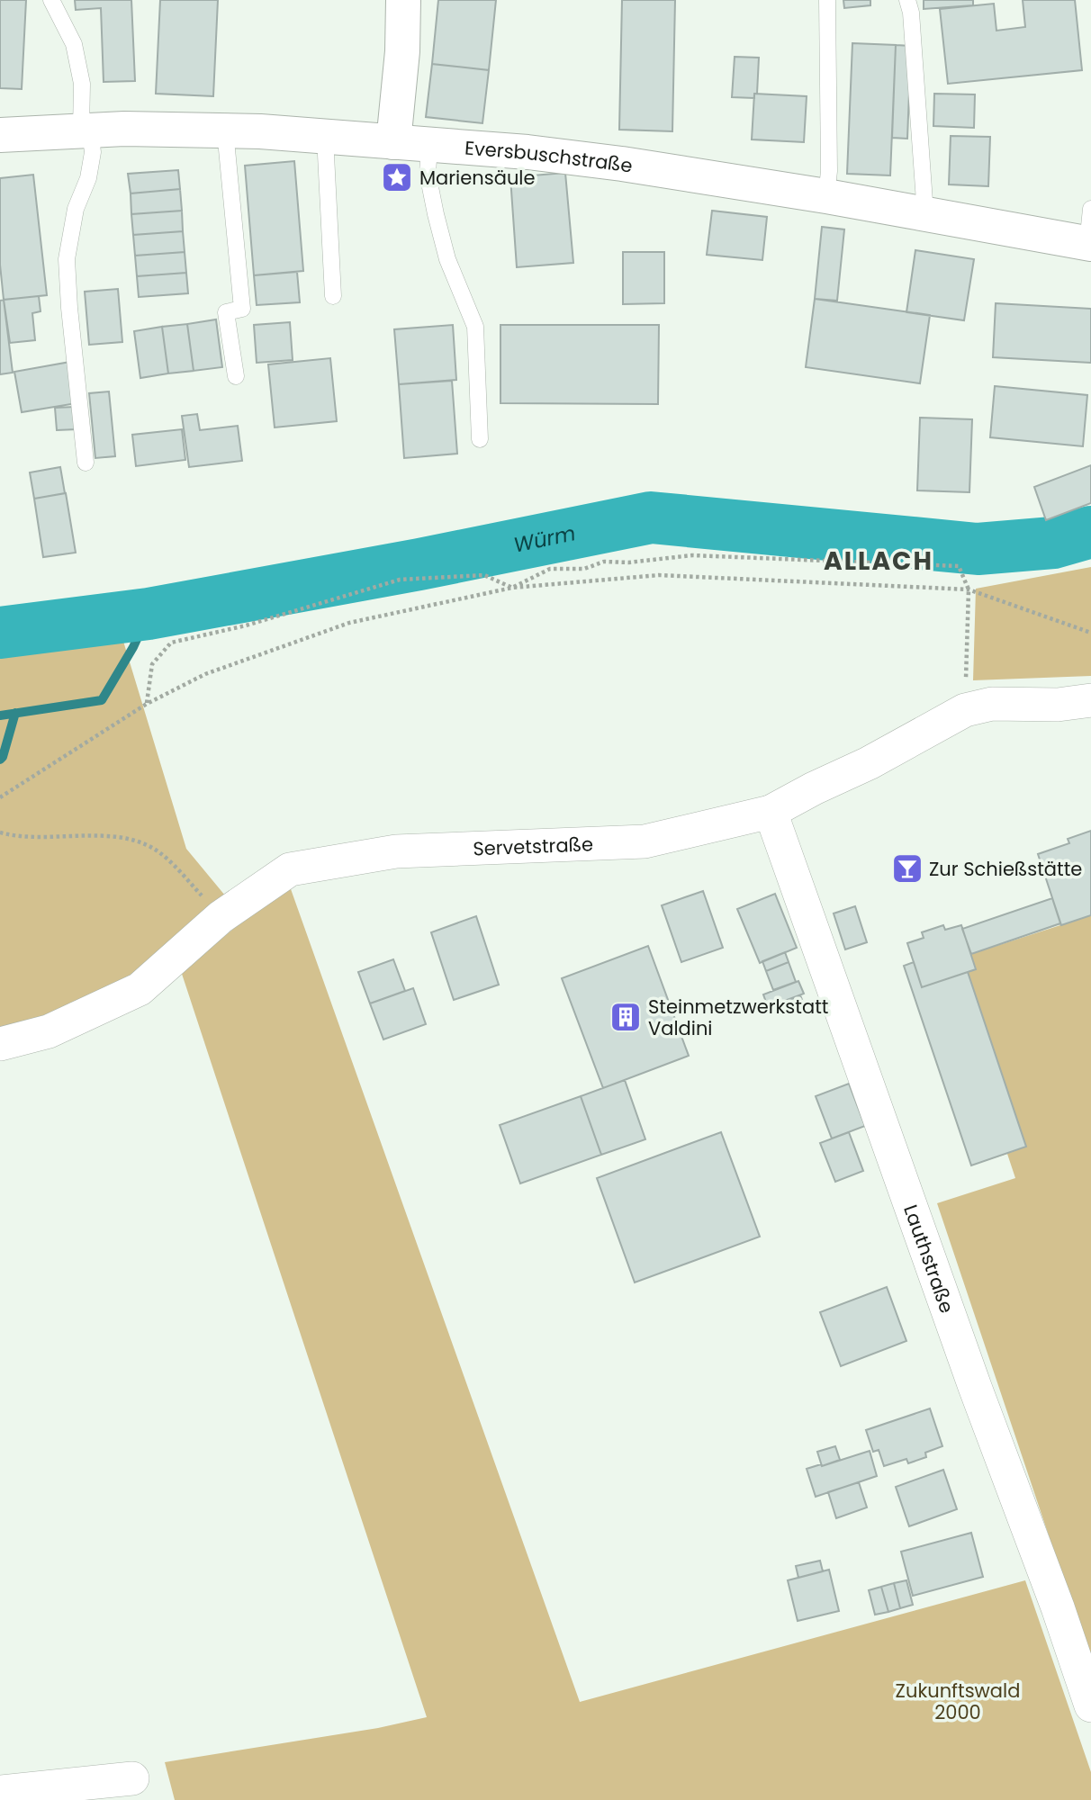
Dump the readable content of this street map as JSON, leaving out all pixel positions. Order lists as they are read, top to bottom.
{
  "streets": {
    "main road": ["Eversbuschstraße"],
    "street": ["Servetstraße", "Lauthstraße"]
  },
  "crossings": [
    ["Servetstraße", "Lauthstraße"]
  ],
  "districts": ["ALLACH"],
  "water": ["Würm"],
  "parks": ["Zukunftswald 2000"],
  "places": {
    "place": ["Mariensäule"],
    "bar": ["Zur Schießstätte"],
    "building": ["Steinmetzwerkstatt Valdini"]
  }
}
